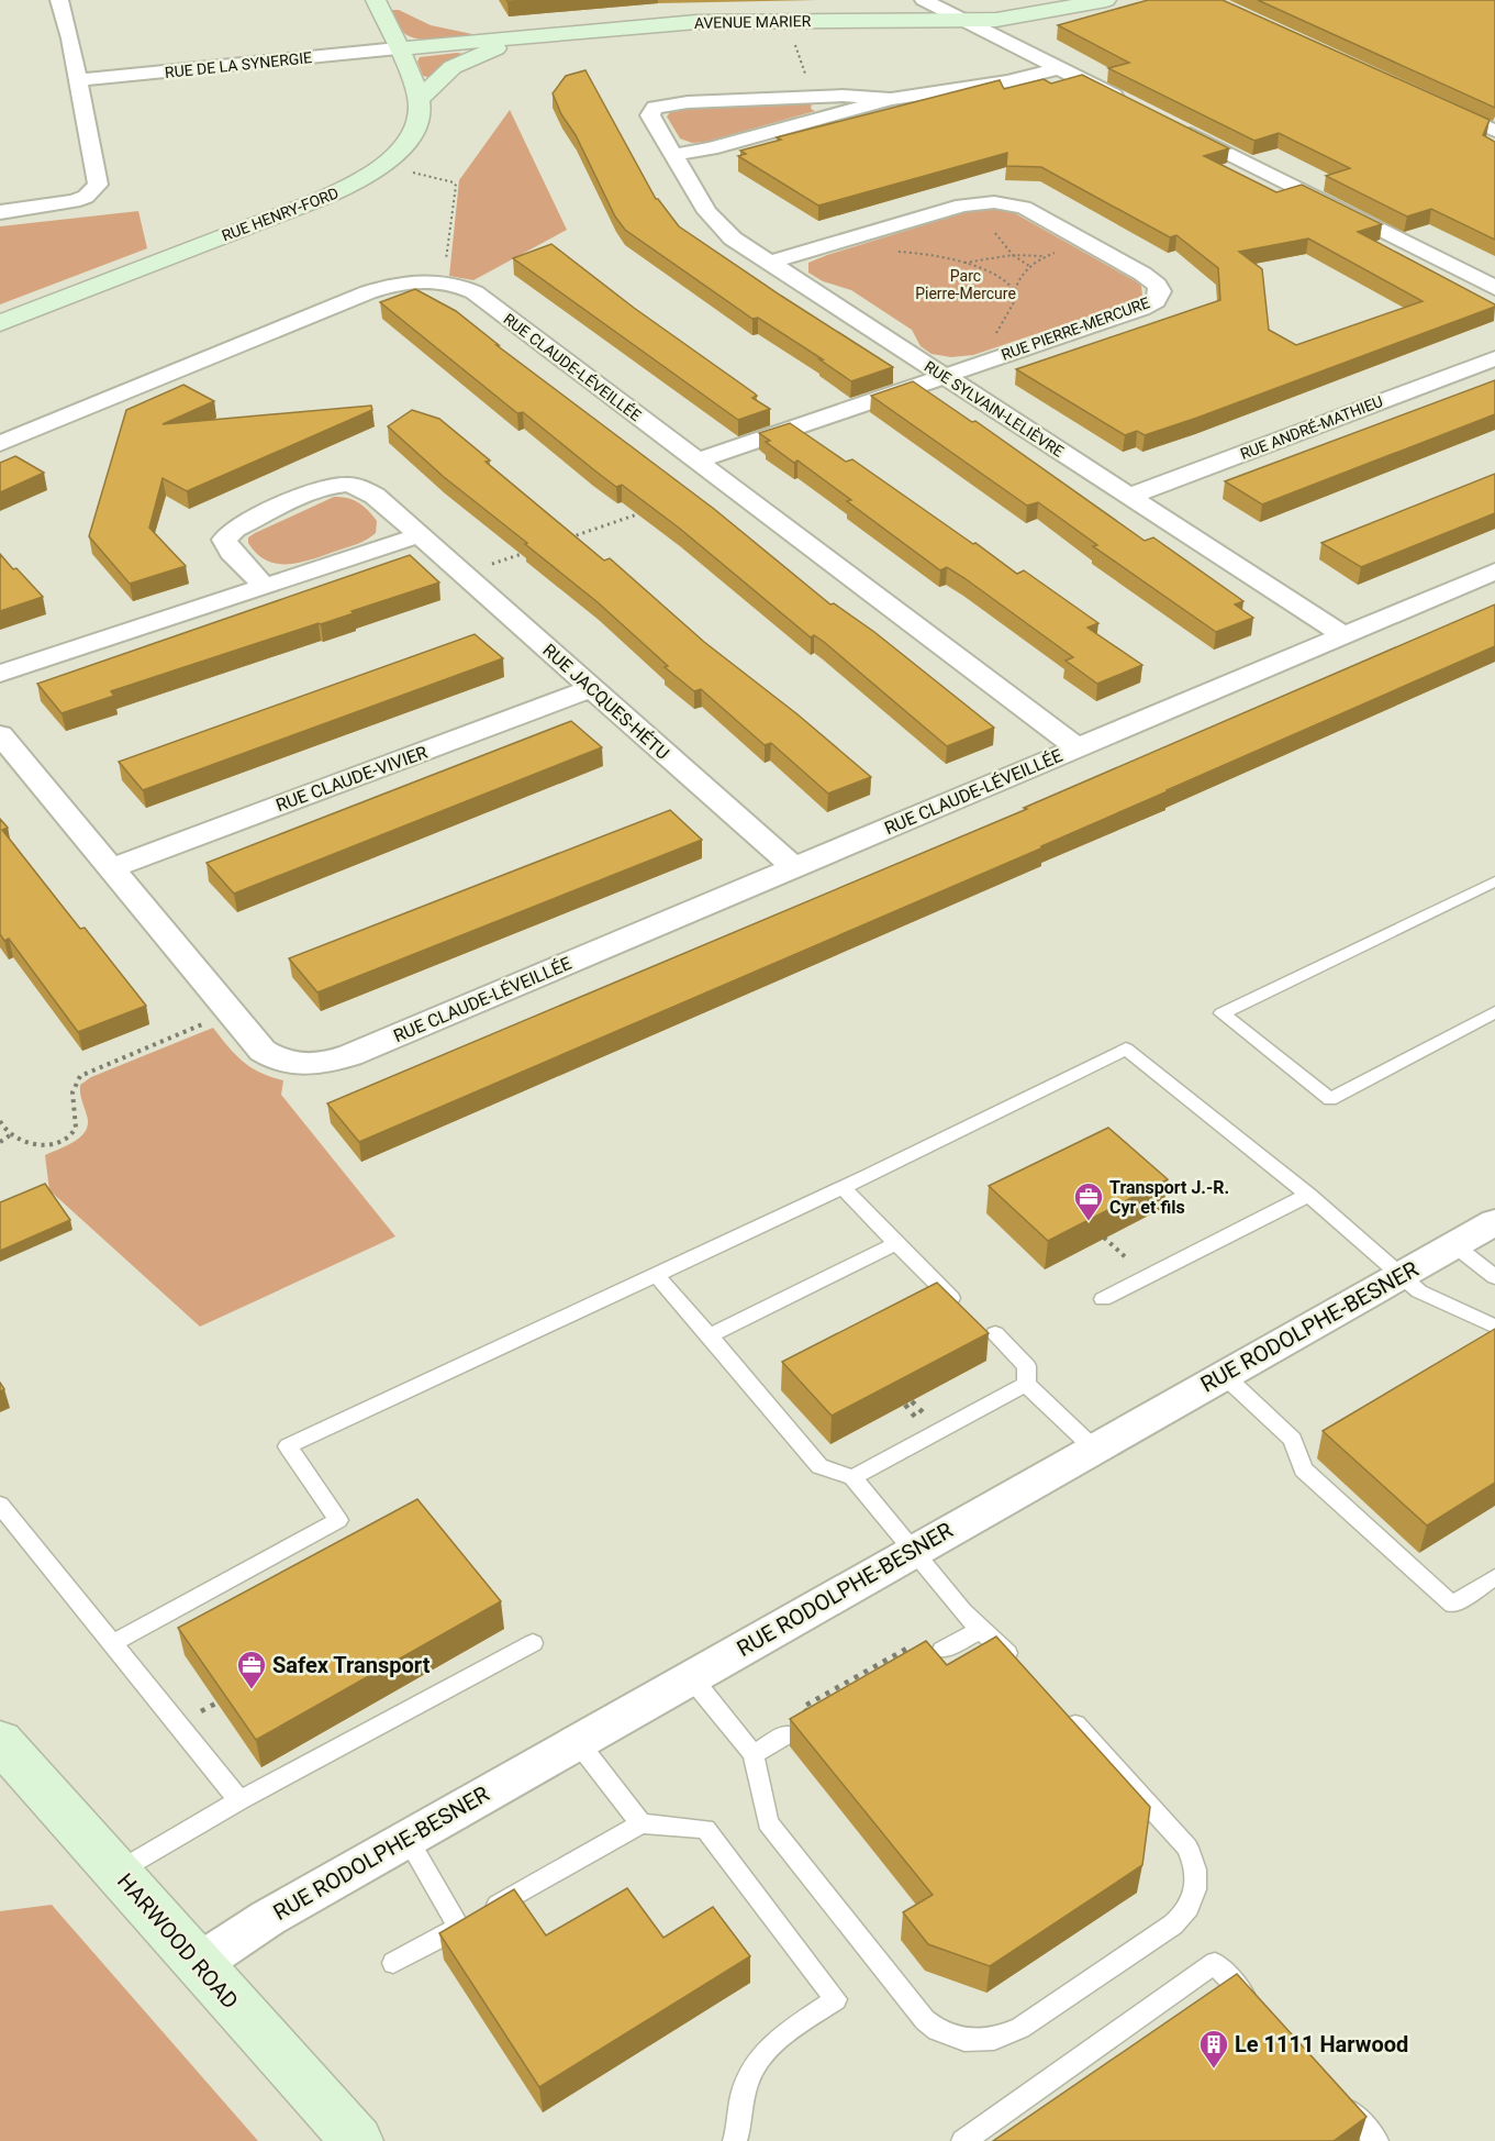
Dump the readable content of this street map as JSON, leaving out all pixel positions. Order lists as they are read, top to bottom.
{
  "streets": {
    "street": [
      "AVENUE MARIER",
      "RUE DE LA SYNERGIE",
      "RUE HENRY-FORD",
      "RUE PIERRE-MERCURE",
      "RUE CLAUDE-LÉVEILLÉE",
      "RUE SYLVAIN-LELIÈVRE",
      "RUE ANDRÉ-MATHIEU",
      "RUE JACQUES-HÉTU",
      "RUE CLAUDE-VIVIER",
      "RUE RODOLPHE-BESNER",
      "HARWOOD ROAD"
    ]
  },
  "crossings": [
    ["AVENUE MARIER", "RUE DE LA SYNERGIE"],
    ["RUE PIERRE-MERCURE", "RUE CLAUDE-LÉVEILLÉE"],
    ["RUE PIERRE-MERCURE", "RUE SYLVAIN-LELIÈVRE"],
    ["RUE CLAUDE-LÉVEILLÉE", "RUE SYLVAIN-LELIÈVRE"],
    ["RUE CLAUDE-LÉVEILLÉE", "RUE JACQUES-HÉTU"],
    ["RUE CLAUDE-LÉVEILLÉE", "RUE CLAUDE-VIVIER"],
    ["RUE SYLVAIN-LELIÈVRE", "RUE ANDRÉ-MATHIEU"],
    ["RUE JACQUES-HÉTU", "RUE CLAUDE-VIVIER"],
    ["RUE RODOLPHE-BESNER", "HARWOOD ROAD"]
  ],
  "parks": ["Parc Pierre-Mercure"],
  "places": {
    "office": ["Transport J.-R. Cyr et fils", "Safex Transport"],
    "building": ["Le 1111 Harwood"]
  }
}
